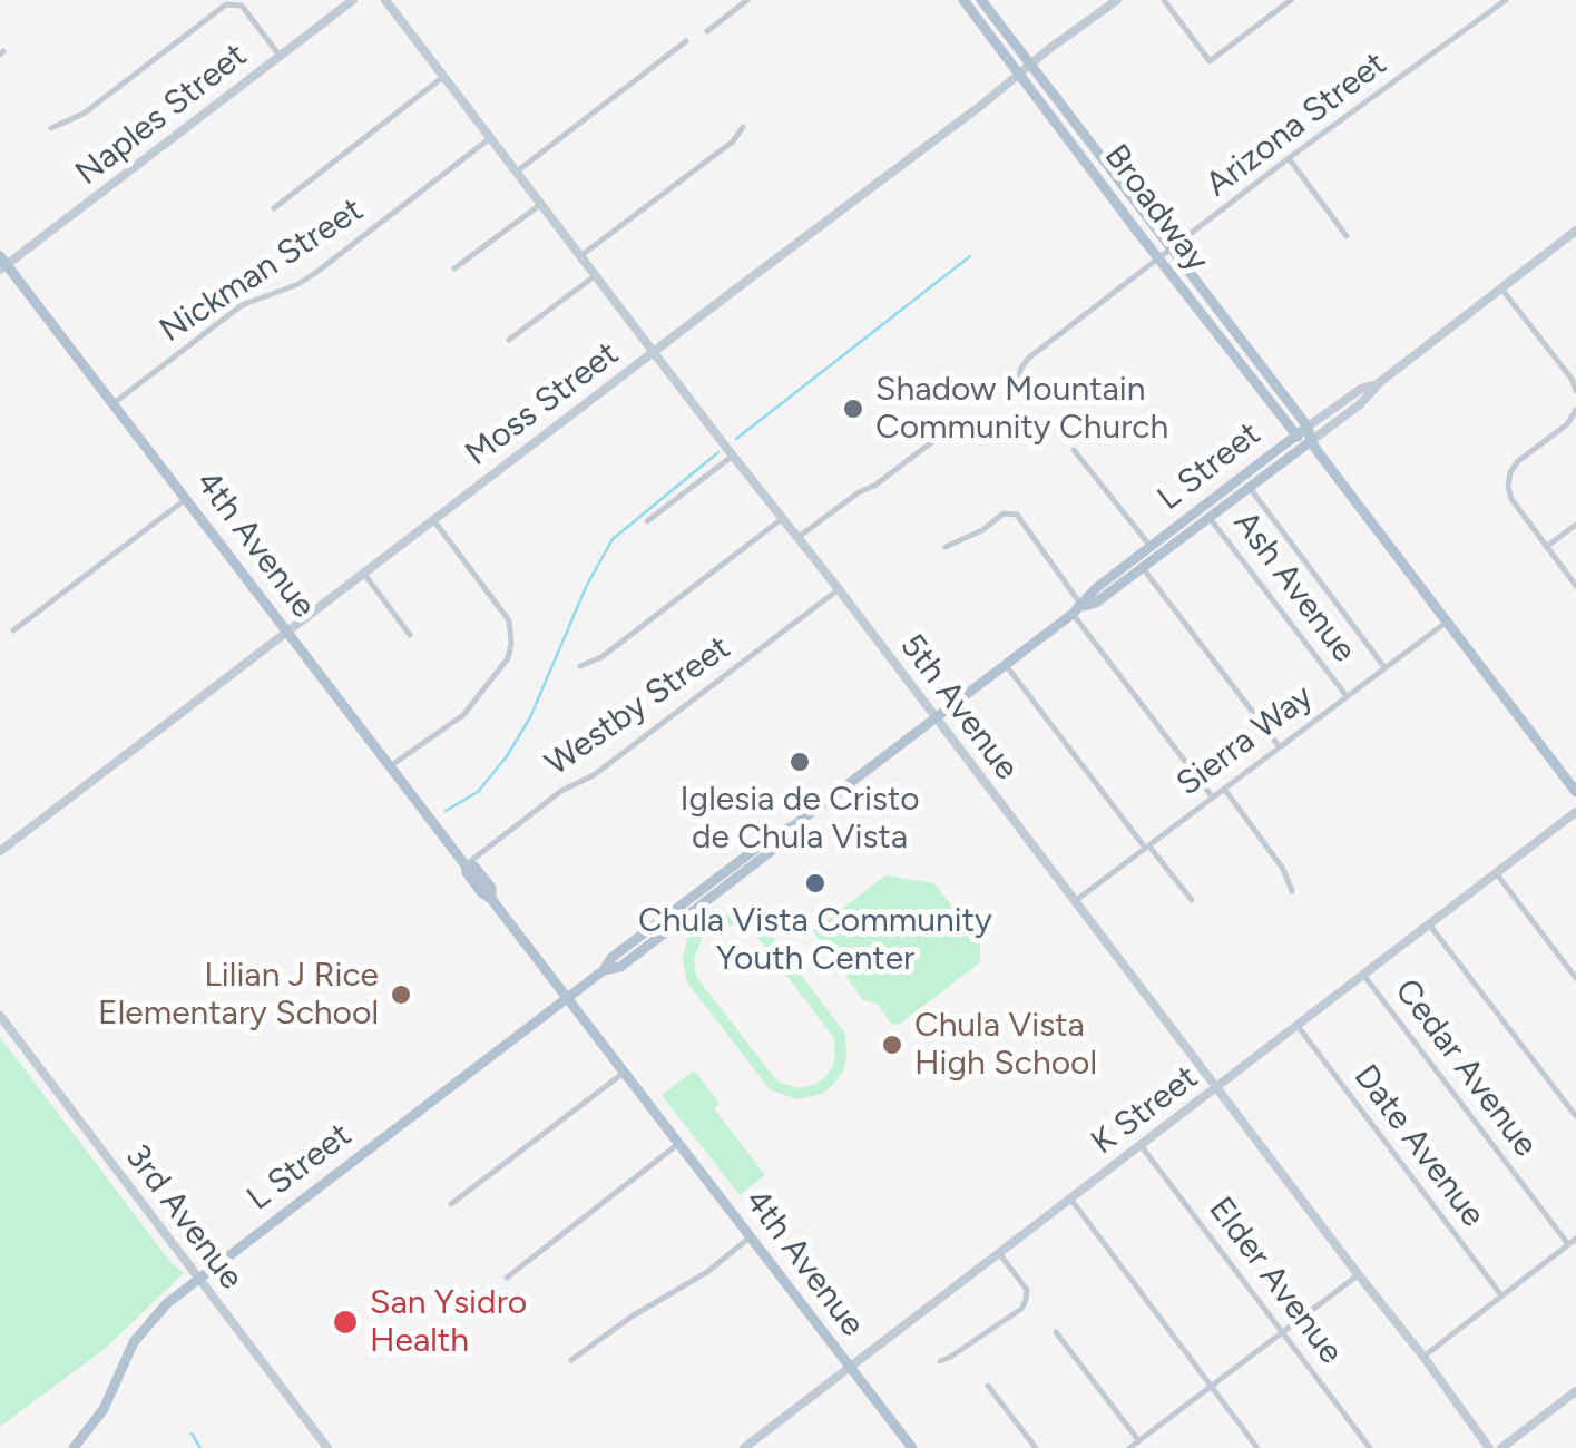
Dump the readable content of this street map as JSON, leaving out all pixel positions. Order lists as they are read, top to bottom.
{
  "streets": {
    "main road": ["Broadway", "L Street", "4th Avenue"],
    "street": [
      "Naples Street",
      "Arizona Street",
      "Nickman Street",
      "Moss Street",
      "Ash Avenue",
      "Westby Street",
      "5th Avenue",
      "Sierra Way",
      "Cedar Avenue",
      "K Street",
      "Date Avenue",
      "3rd Avenue",
      "Elder Avenue"
    ]
  },
  "crossings": [
    ["Naples Street", "4th Avenue"],
    ["Arizona Street", "Broadway"],
    ["Broadway", "Moss Street"],
    ["Broadway", "L Street"],
    ["Broadway", "Sierra Way"],
    ["Nickman Street", "4th Avenue"],
    ["Nickman Street", "5th Avenue"],
    ["Moss Street", "4th Avenue"],
    ["Moss Street", "5th Avenue"],
    ["L Street", "4th Avenue"],
    ["L Street", "Ash Avenue"],
    ["L Street", "5th Avenue"],
    ["L Street", "3rd Avenue"],
    ["4th Avenue", "Westby Street"],
    ["4th Avenue", "K Street"],
    ["Ash Avenue", "Sierra Way"],
    ["Westby Street", "5th Avenue"],
    ["5th Avenue", "Sierra Way"],
    ["5th Avenue", "K Street"],
    ["Cedar Avenue", "K Street"],
    ["K Street", "Date Avenue"],
    ["K Street", "Elder Avenue"]
  ],
  "places": [
    "Shadow Mountain Community Church",
    "Iglesia de Cristo de Chula Vista",
    "Chula Vista Community Youth Center",
    "Lilian J Rice Elementary School",
    "Chula Vista High School",
    "San Ysidro Health"
  ]
}
